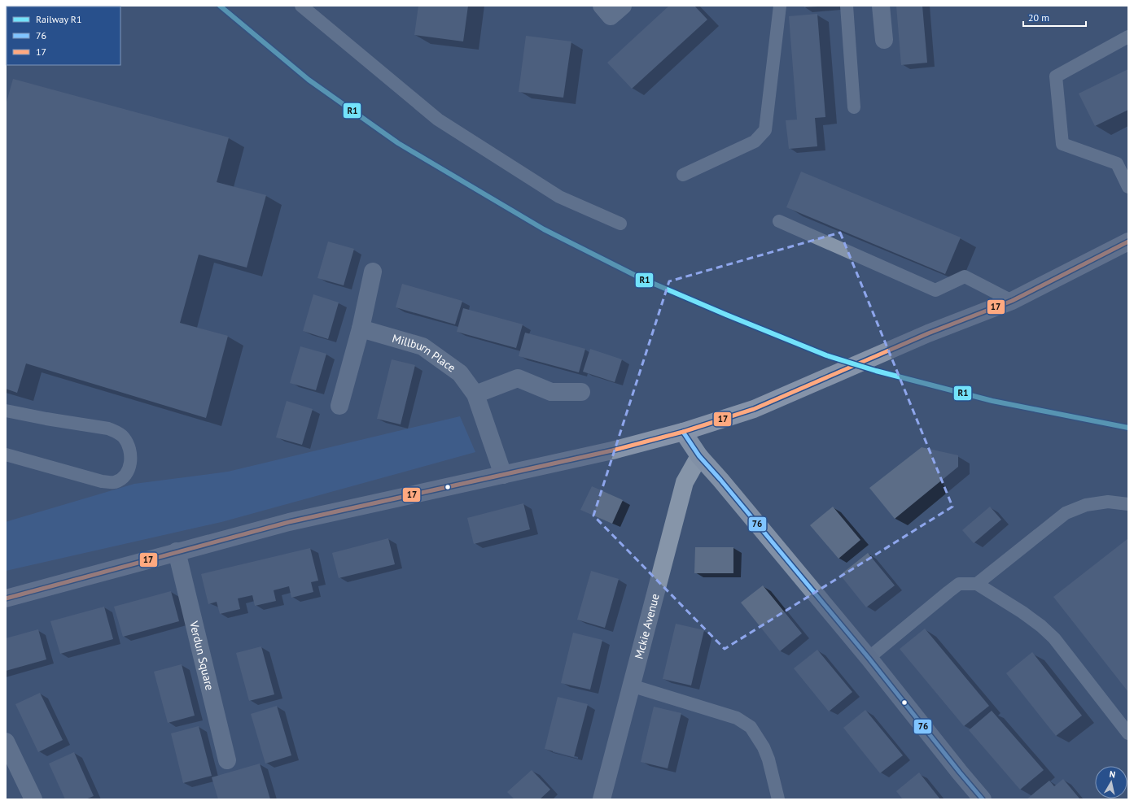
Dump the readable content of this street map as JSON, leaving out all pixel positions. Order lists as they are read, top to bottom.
{
  "streets": {
    "street": ["Millburn Place", "Mckie Avenue", "Verdun Square"]
  },
  "lines": ["rail line R1", "transit line 17", "transit line 76"],
  "legend": ["Railway R1", "76", "17"],
  "scale_bar": "20 m",
  "north": "top"
}
